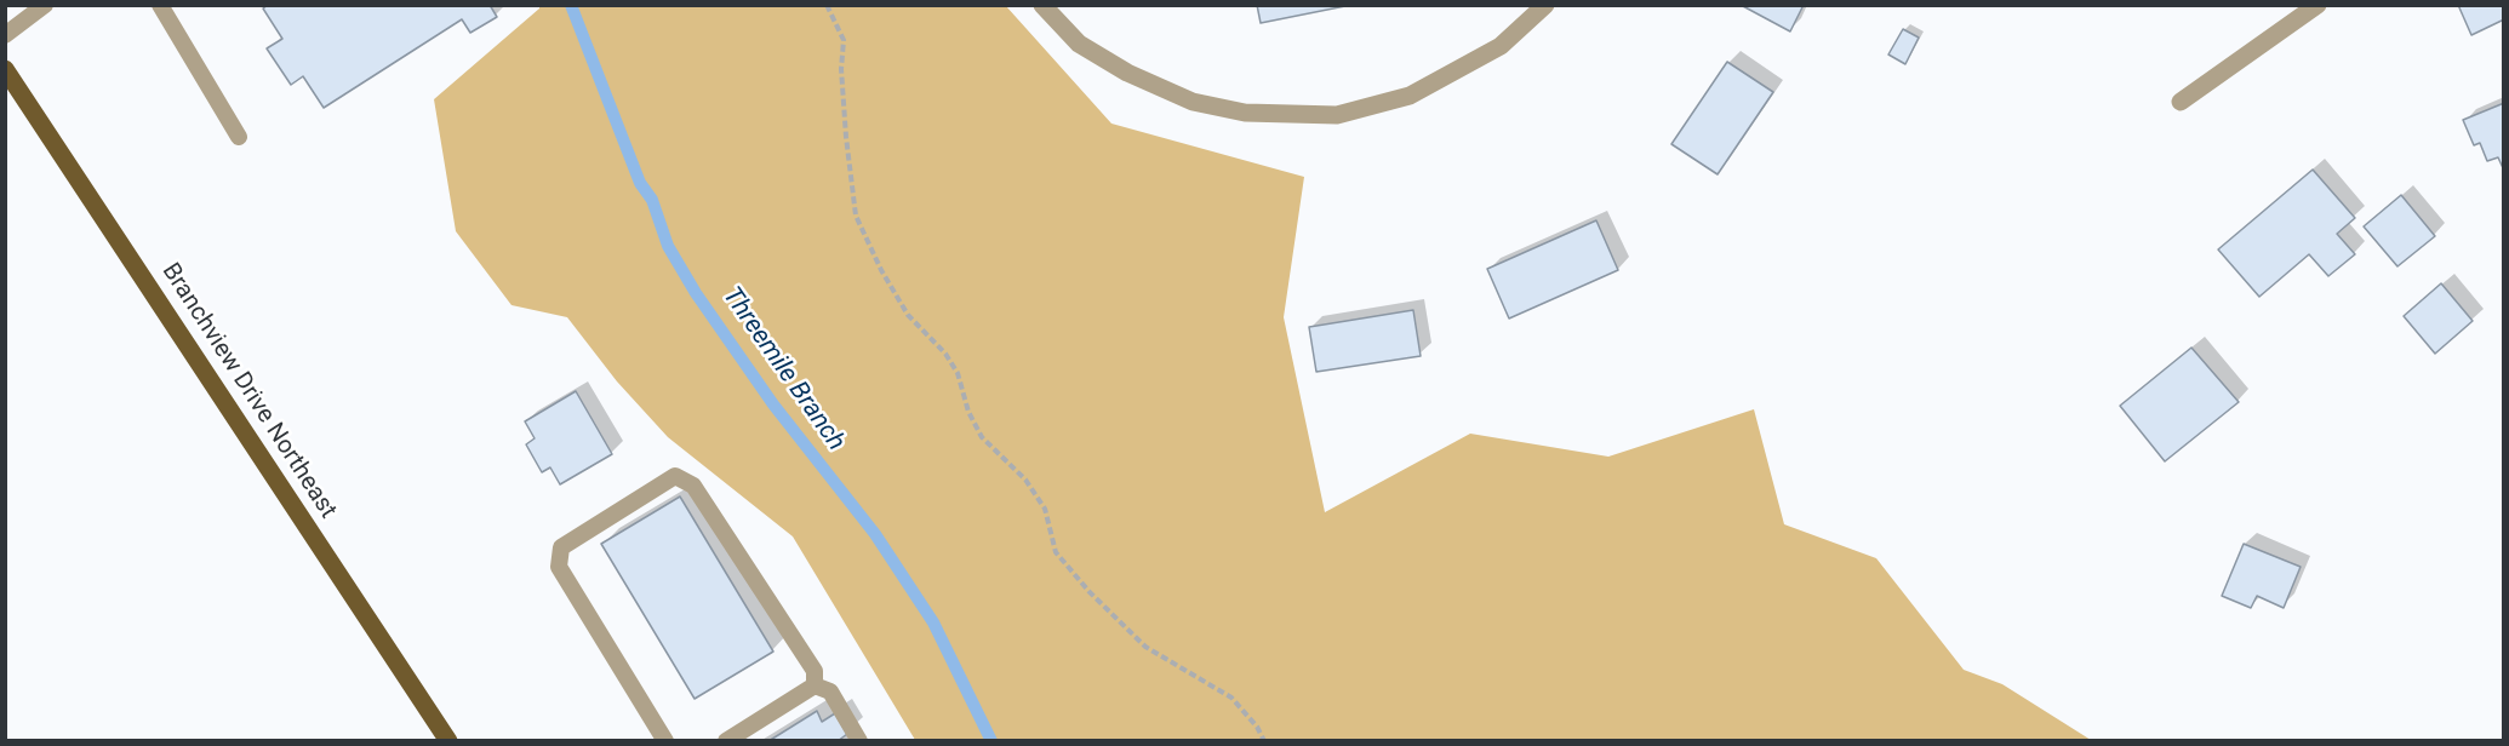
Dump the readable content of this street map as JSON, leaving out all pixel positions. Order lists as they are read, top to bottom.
{
  "streets": {
    "main road": ["Branchview Drive Northeast"]
  },
  "water": ["Threemile Branch"]
}
